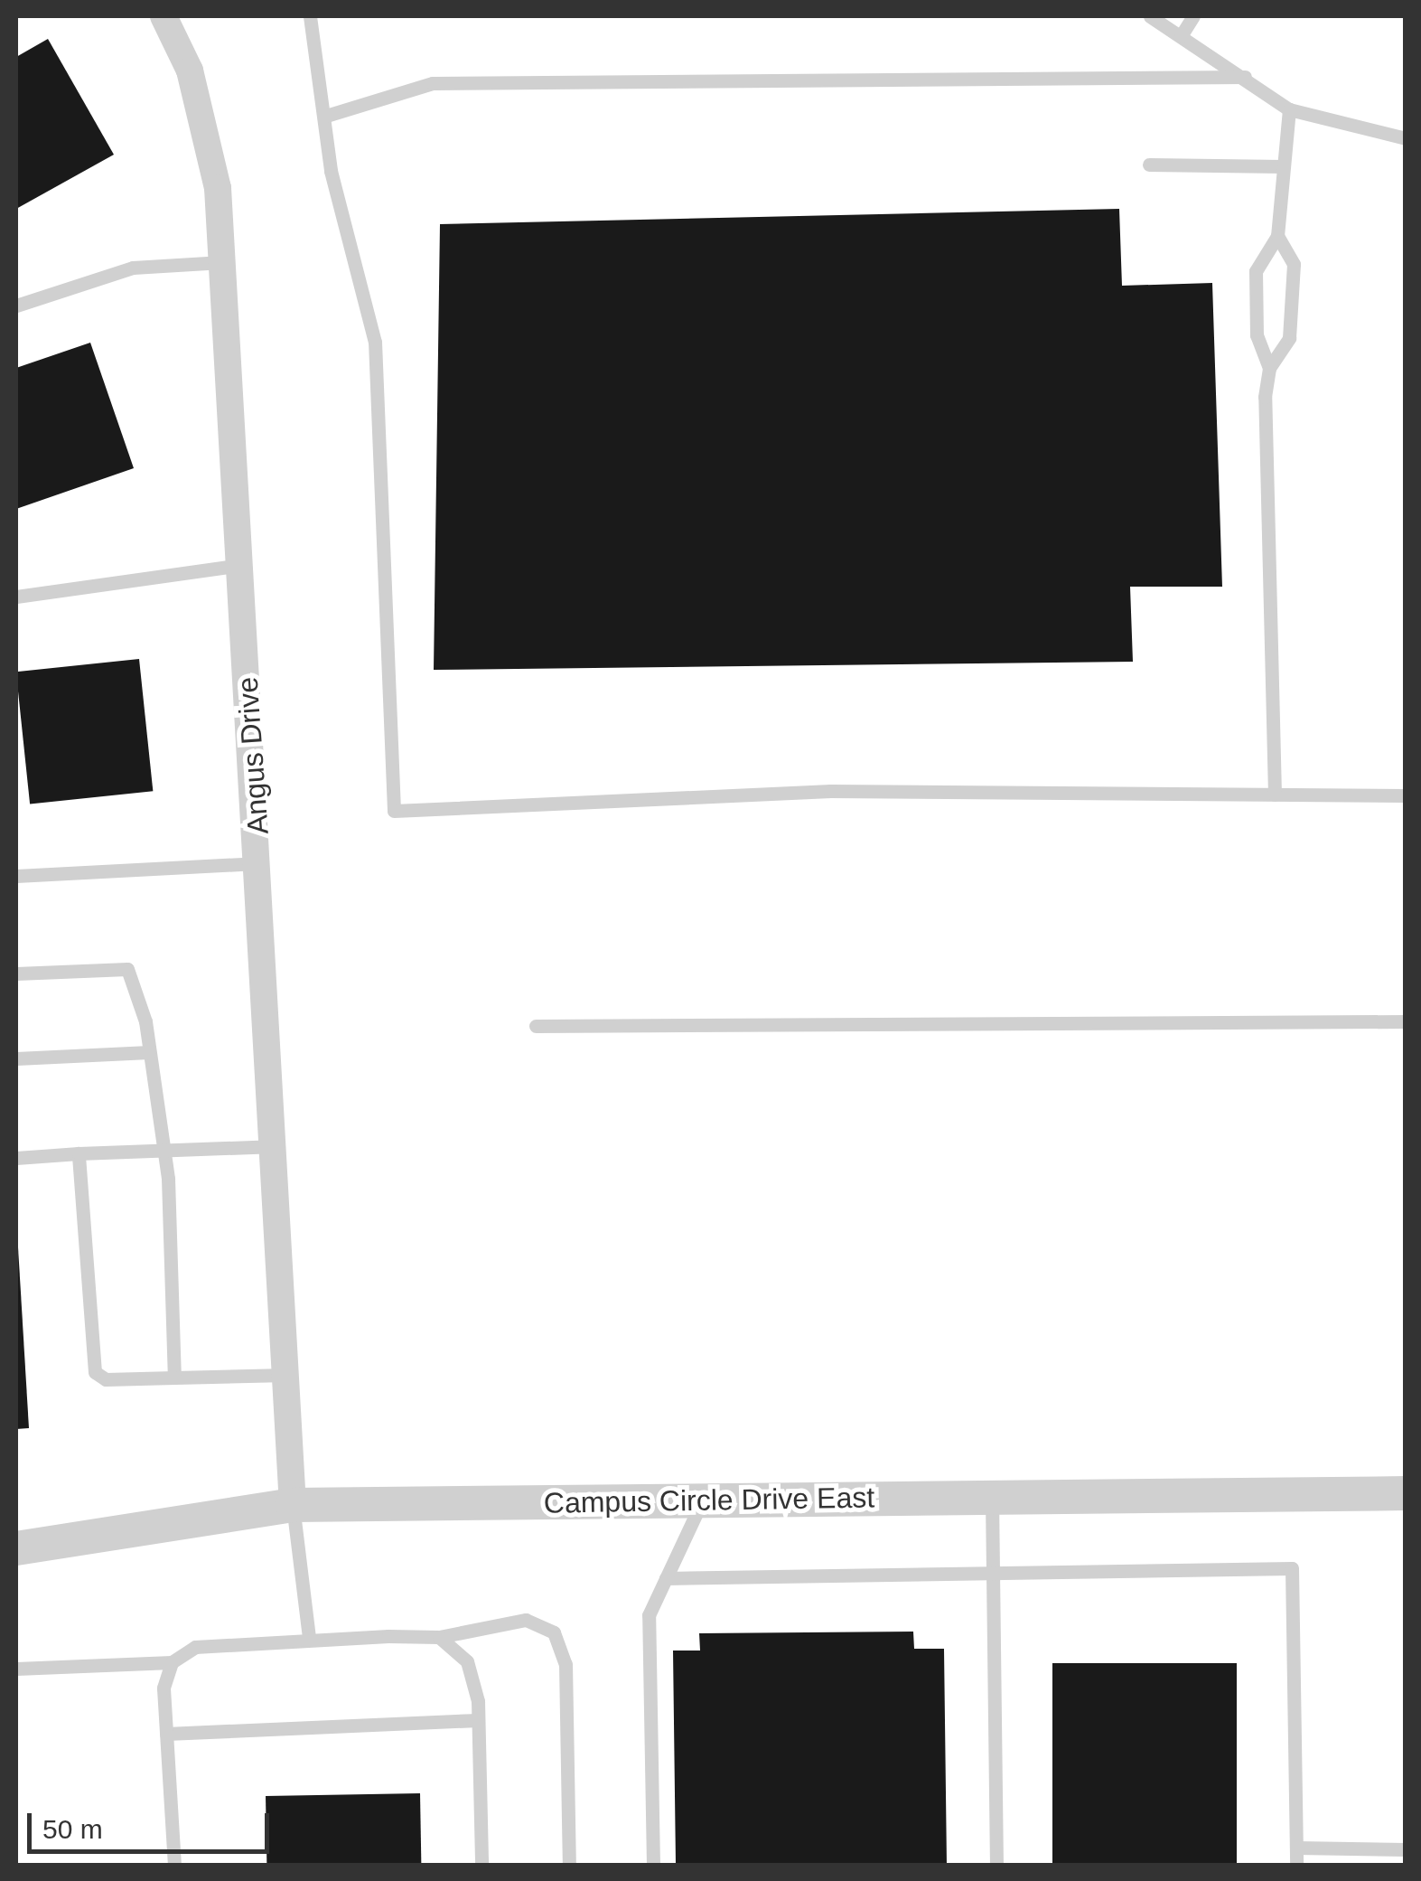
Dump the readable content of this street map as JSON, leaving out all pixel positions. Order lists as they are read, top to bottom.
{
  "streets": {
    "street": ["Angus Drive", "Campus Circle Drive East"]
  },
  "crossings": [
    ["Angus Drive", "Campus Circle Drive East"]
  ],
  "scale_bar": "50 m"
}
